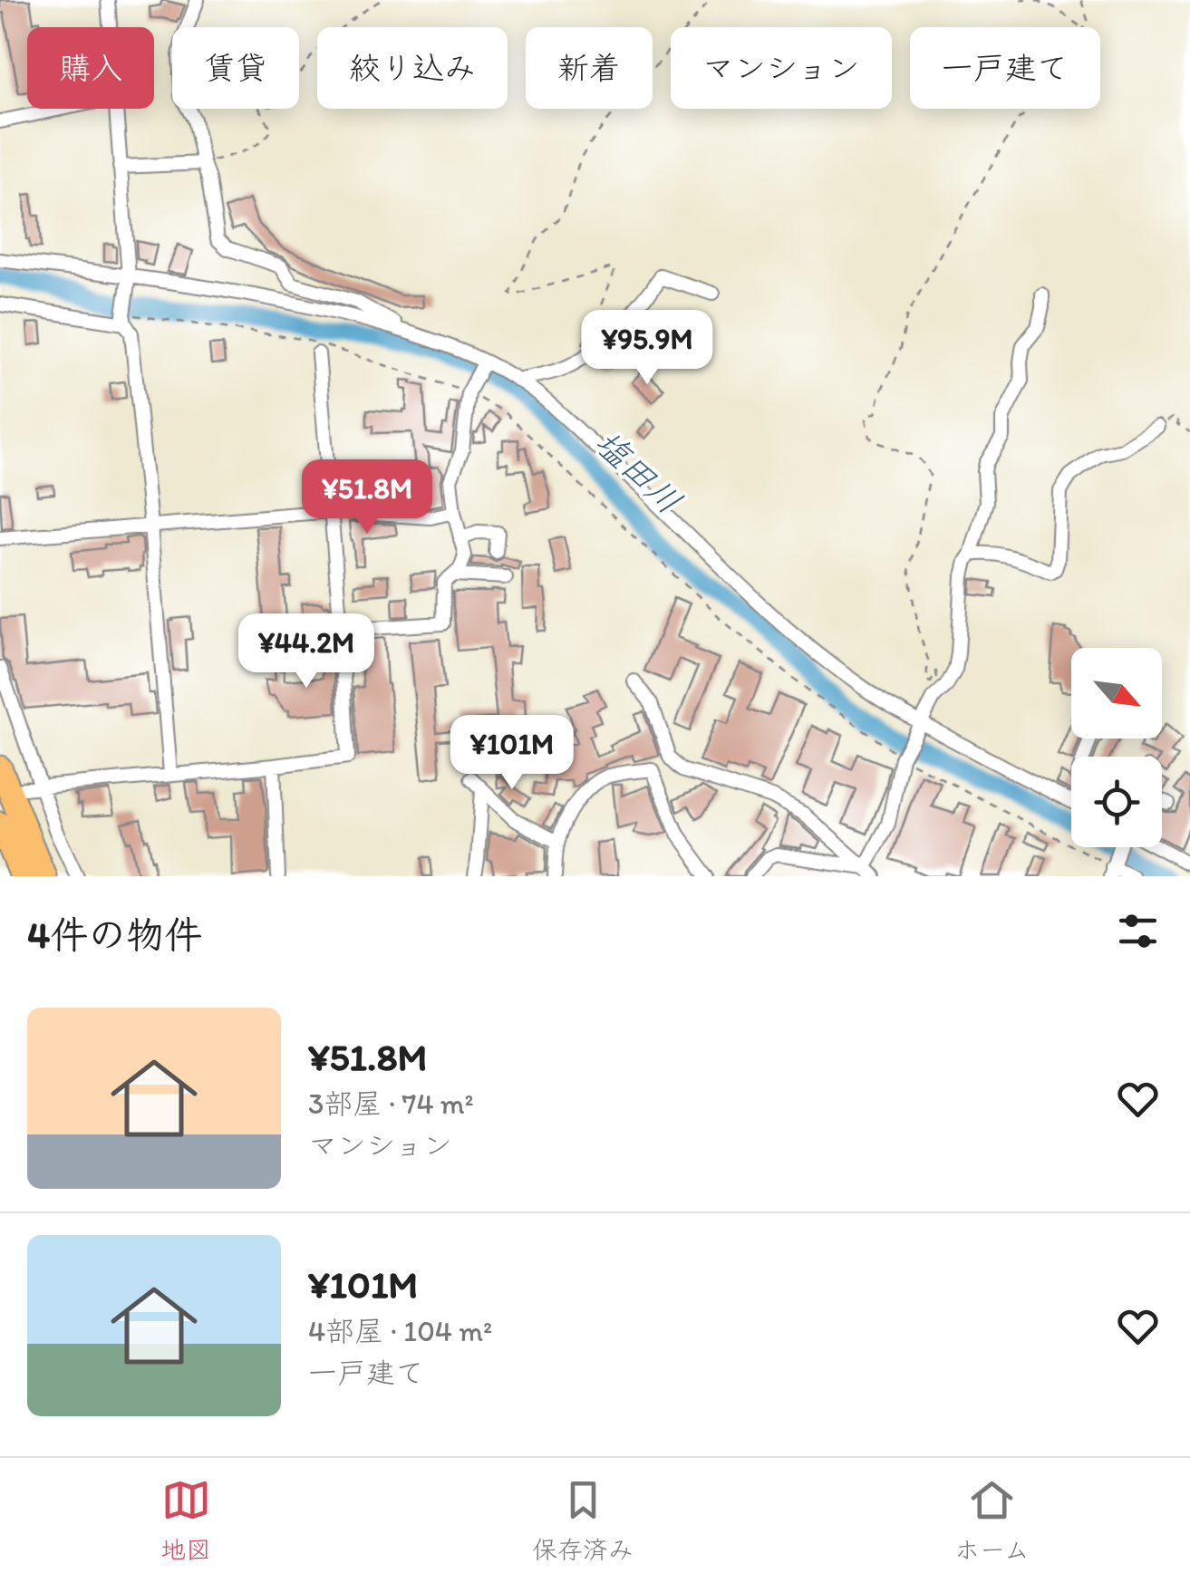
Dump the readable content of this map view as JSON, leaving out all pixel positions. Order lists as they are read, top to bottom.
{
  "water": ["塩田川"],
  "north": "bottom right",
  "page": {
    "chip": [
      "購入",
      "賃貸",
      "絞り込み",
      "新着",
      "マンション",
      "一戸建て"
    ],
    "price": [
      "¥95.9M",
      "¥51.8M",
      "¥44.2M",
      "¥101M"
    ],
    "heading": "4件の物件",
    "list": [
      {
        "name": "¥51.8M",
        "note": "3部屋 · 74 m² · マンション"
      },
      {
        "name": "¥101M",
        "note": "4部屋 · 104 m² · 一戸建て"
      }
    ],
    "tabs": ["地図", "保存済み", "ホーム"]
  }
}
